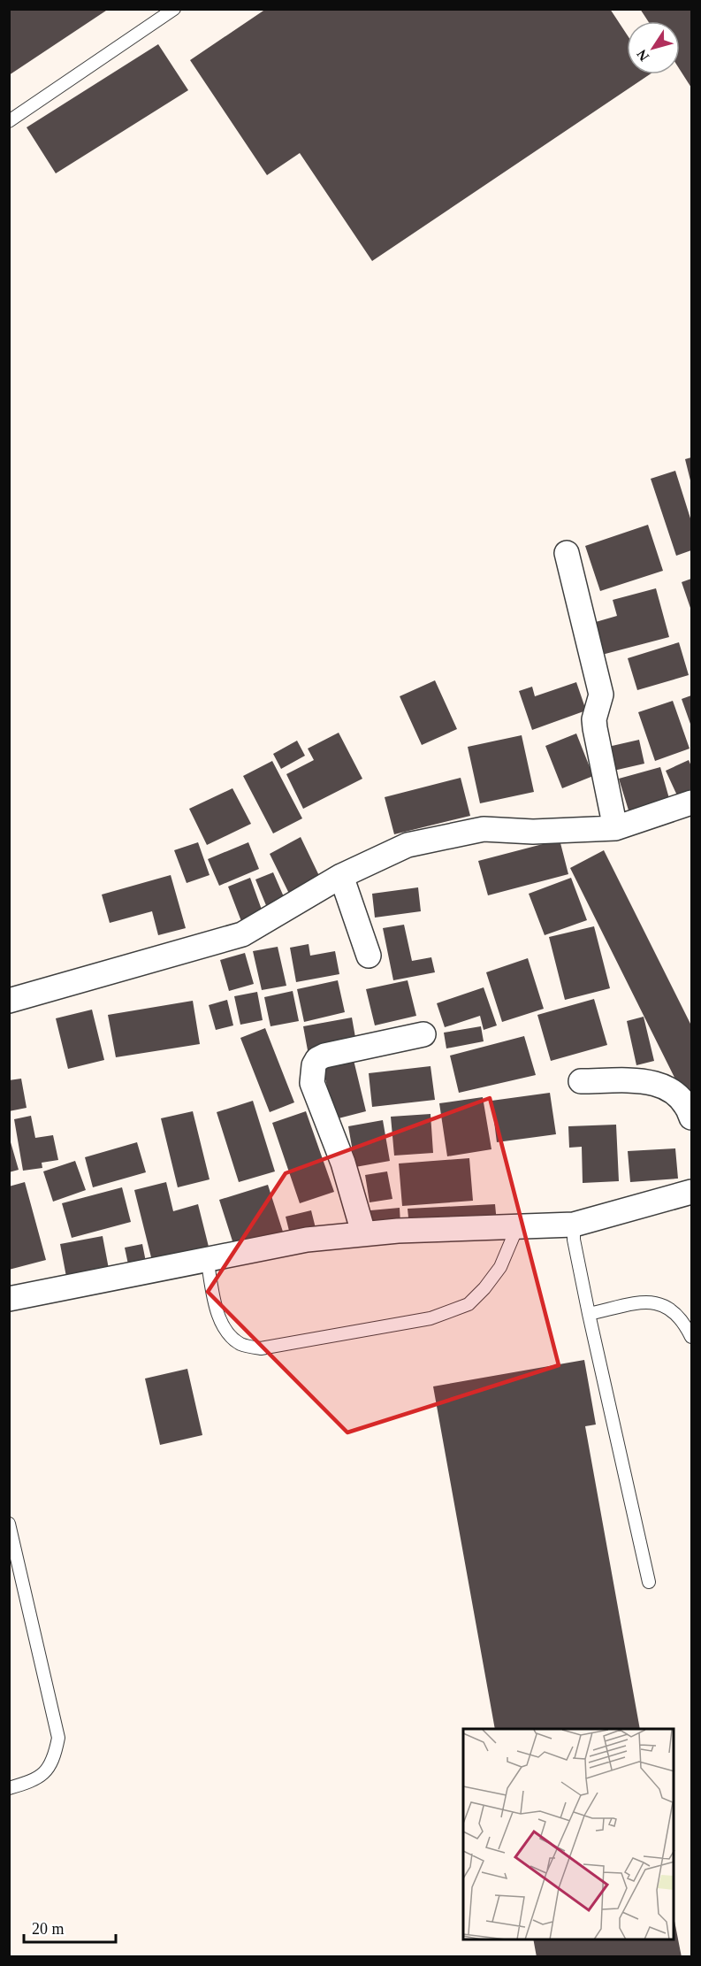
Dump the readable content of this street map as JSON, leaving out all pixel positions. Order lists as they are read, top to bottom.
{
  "scale_bar": "20 m",
  "north": "bottom left"
}
